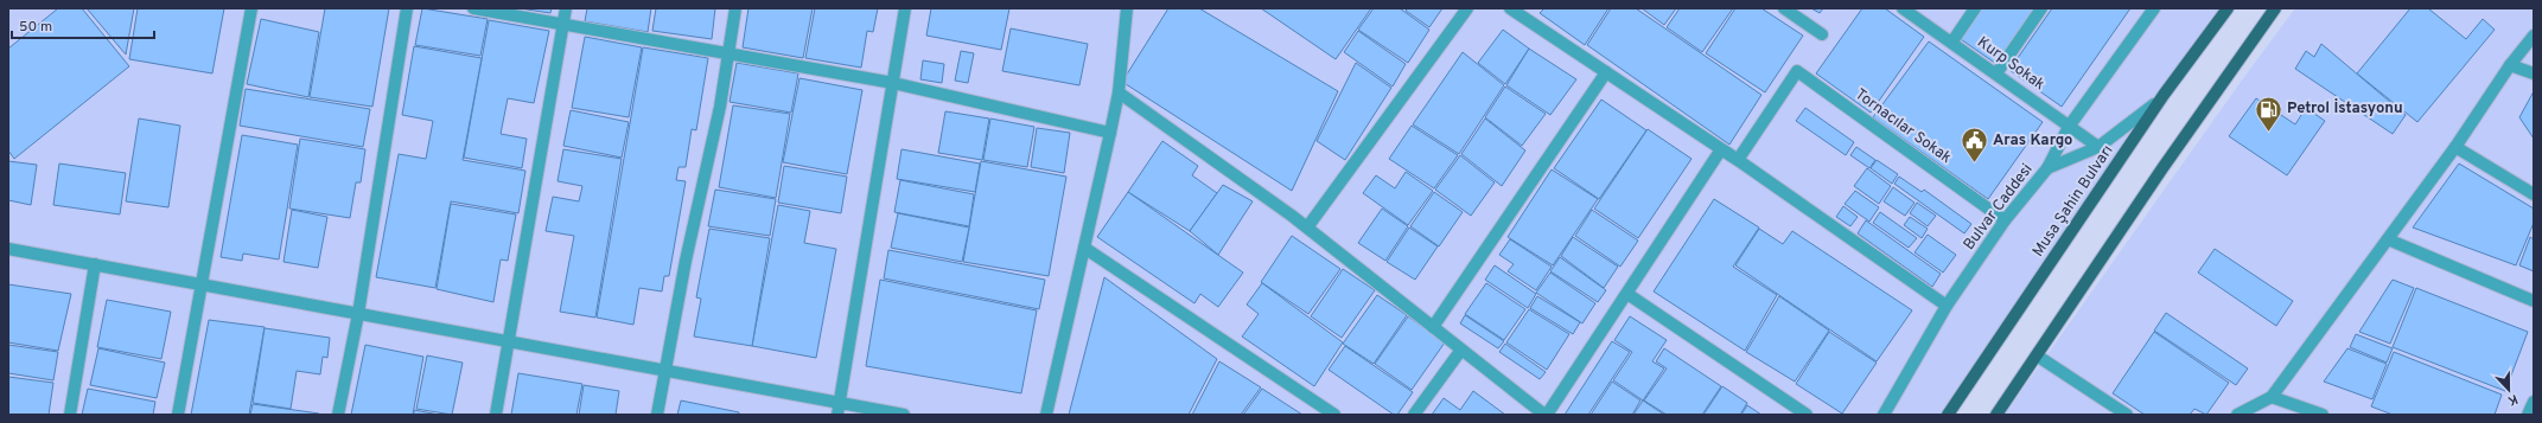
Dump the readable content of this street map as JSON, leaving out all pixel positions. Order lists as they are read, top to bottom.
{
  "streets": {
    "main road": ["Musa Şahin Bulvarı"],
    "street": ["Kurp Sokak", "Tornacılar Sokak", "Bulvar Caddesi"]
  },
  "crossings": [
    ["Kurp Sokak", "Bulvar Caddesi"],
    ["Tornacılar Sokak", "Bulvar Caddesi"]
  ],
  "places": {
    "fuel station": ["Petrol İstasyonu"],
    "public building": ["Aras Kargo"]
  },
  "scale_bar": "50 m",
  "north": "bottom"
}
